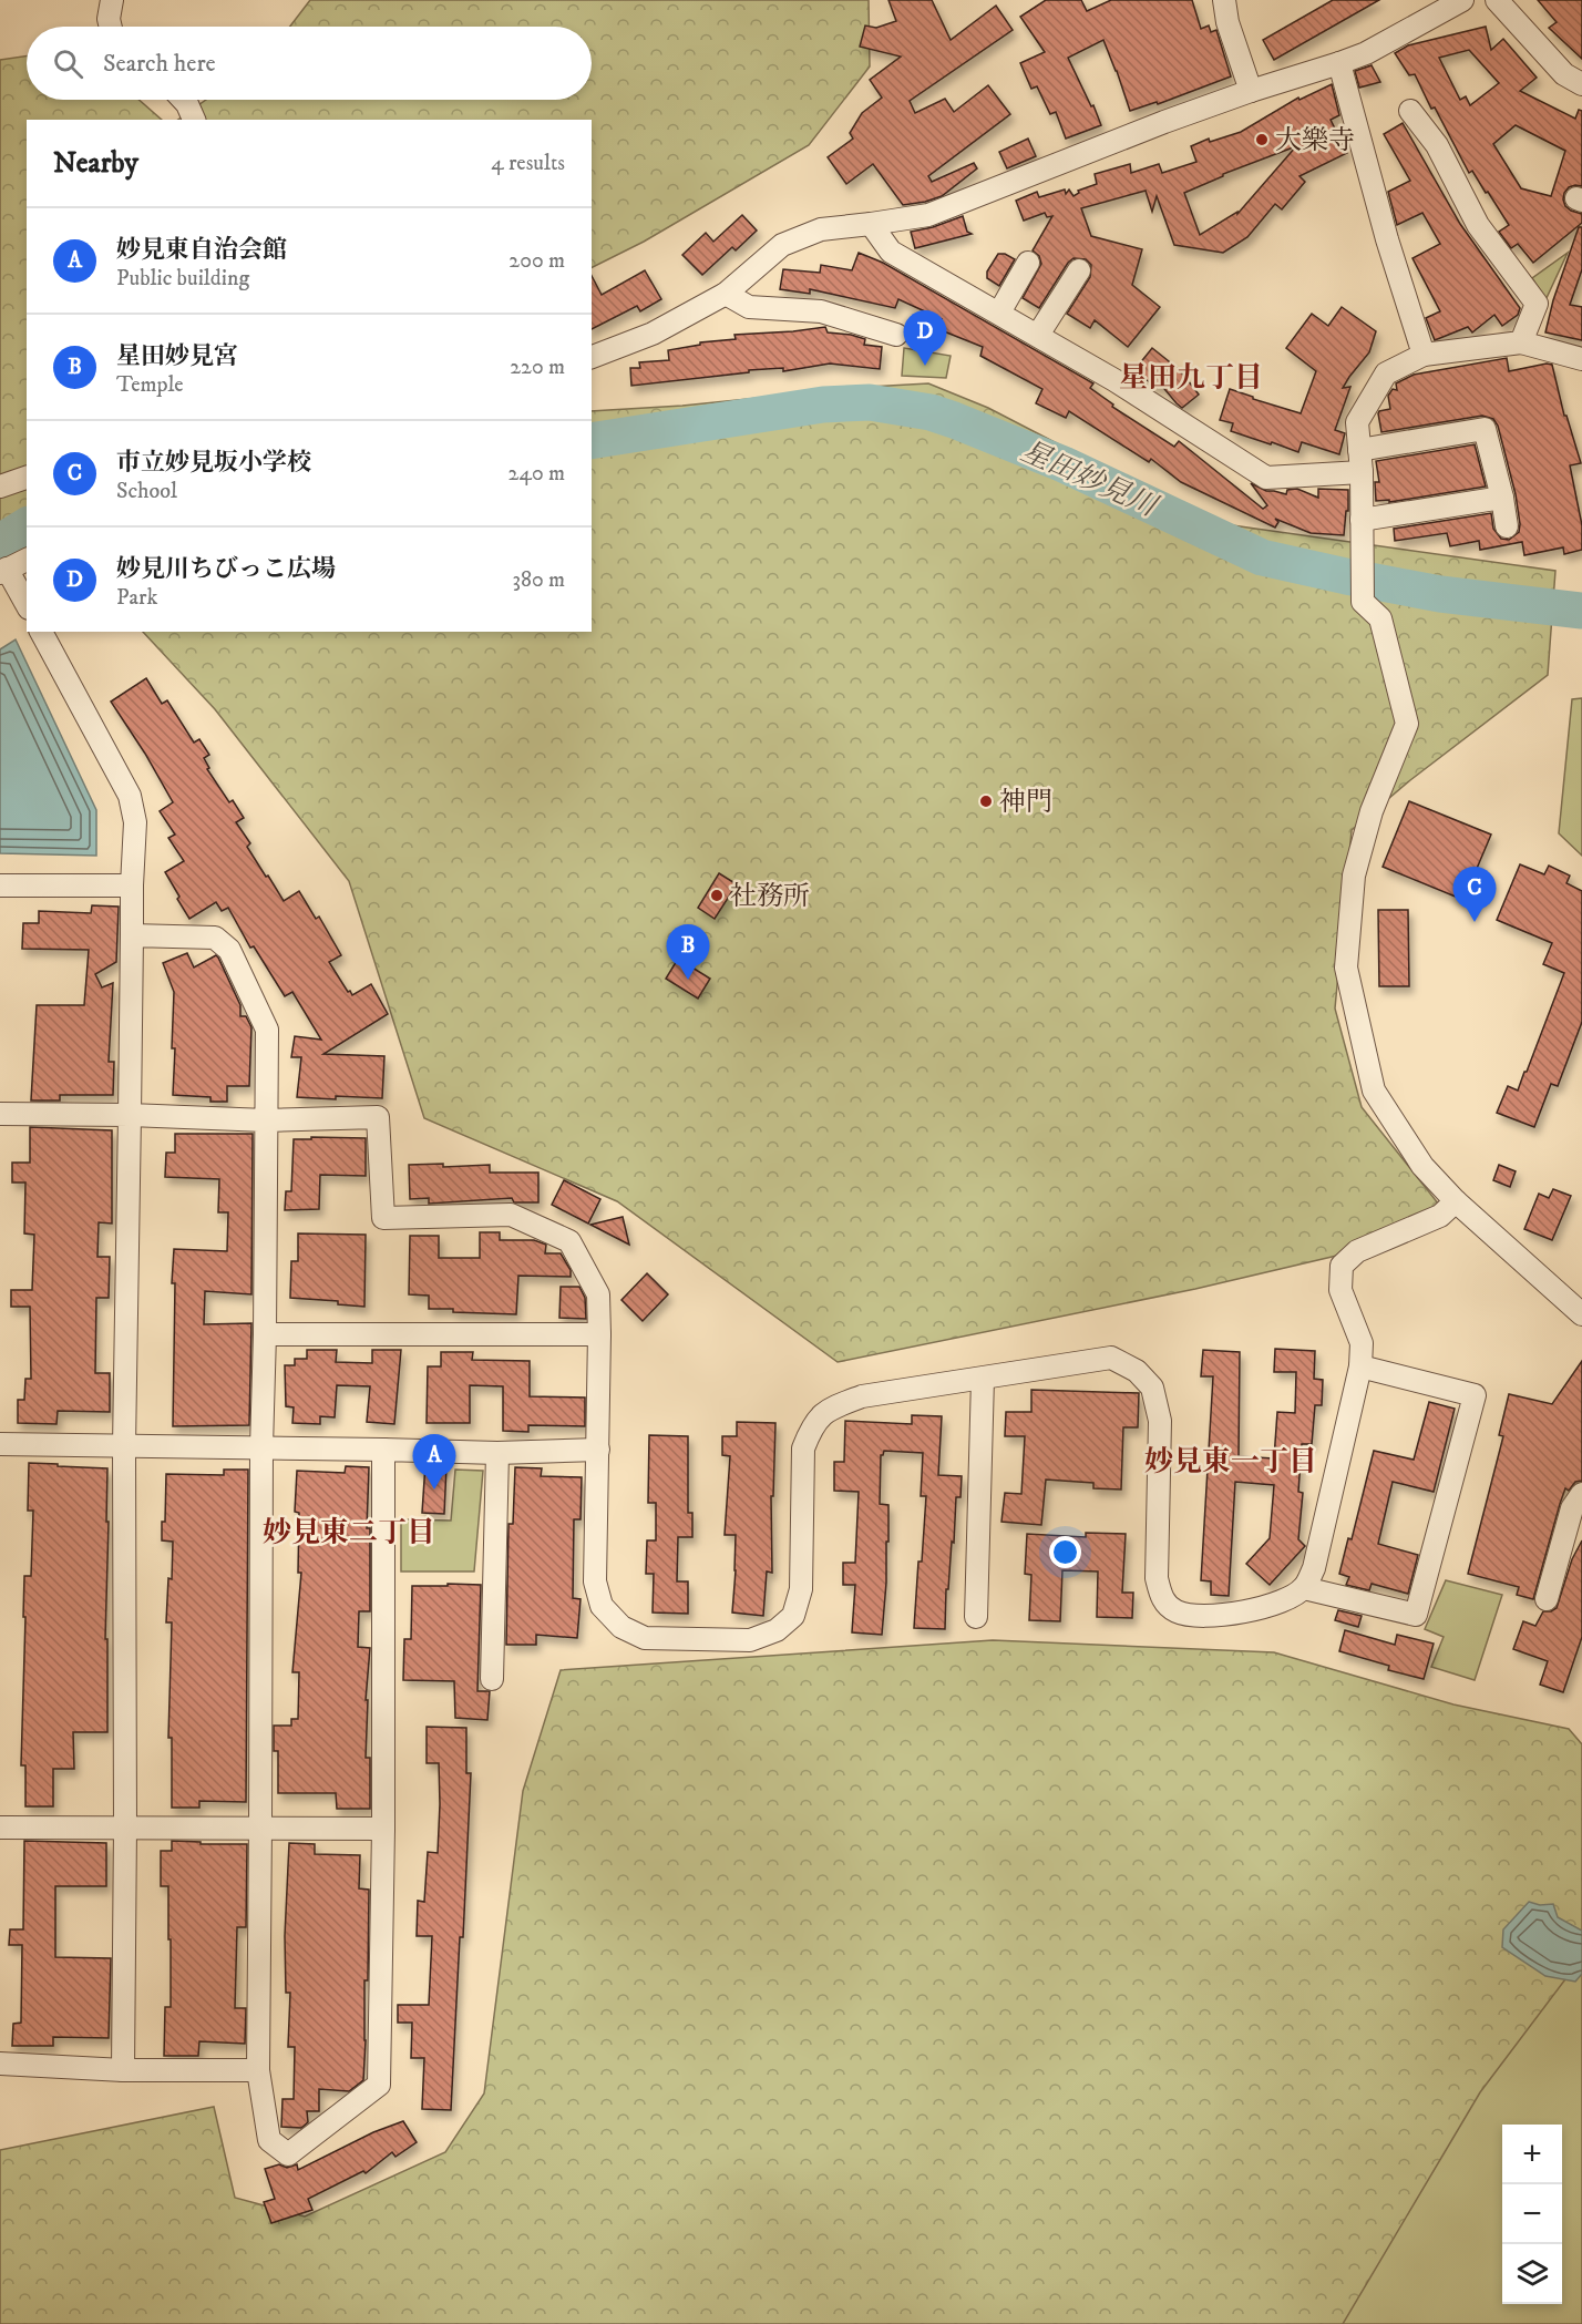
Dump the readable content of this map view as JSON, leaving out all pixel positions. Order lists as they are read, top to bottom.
{
  "districts": ["星田九丁目", "妙見東一丁目", "妙見東二丁目"],
  "water": ["星田妙見川"],
  "places": ["大樂寺", "神門", "社務所"],
  "page": {
    "search": "Search here",
    "heading": ["Nearby", "4 results"],
    "list": [
      {
        "mark": "A",
        "name": "妙見東自治会館",
        "note": "Public building",
        "value": "200 m"
      },
      {
        "mark": "B",
        "name": "星田妙見宮",
        "note": "Temple",
        "value": "220 m"
      },
      {
        "mark": "C",
        "name": "市立妙見坂小学校",
        "note": "School",
        "value": "240 m"
      },
      {
        "mark": "D",
        "name": "妙見川ちびっこ広場",
        "note": "Park",
        "value": "380 m"
      }
    ],
    "pins": [
      "D",
      "C",
      "B",
      "A"
    ],
    "map_buttons": ["+", "−"]
  }
}
